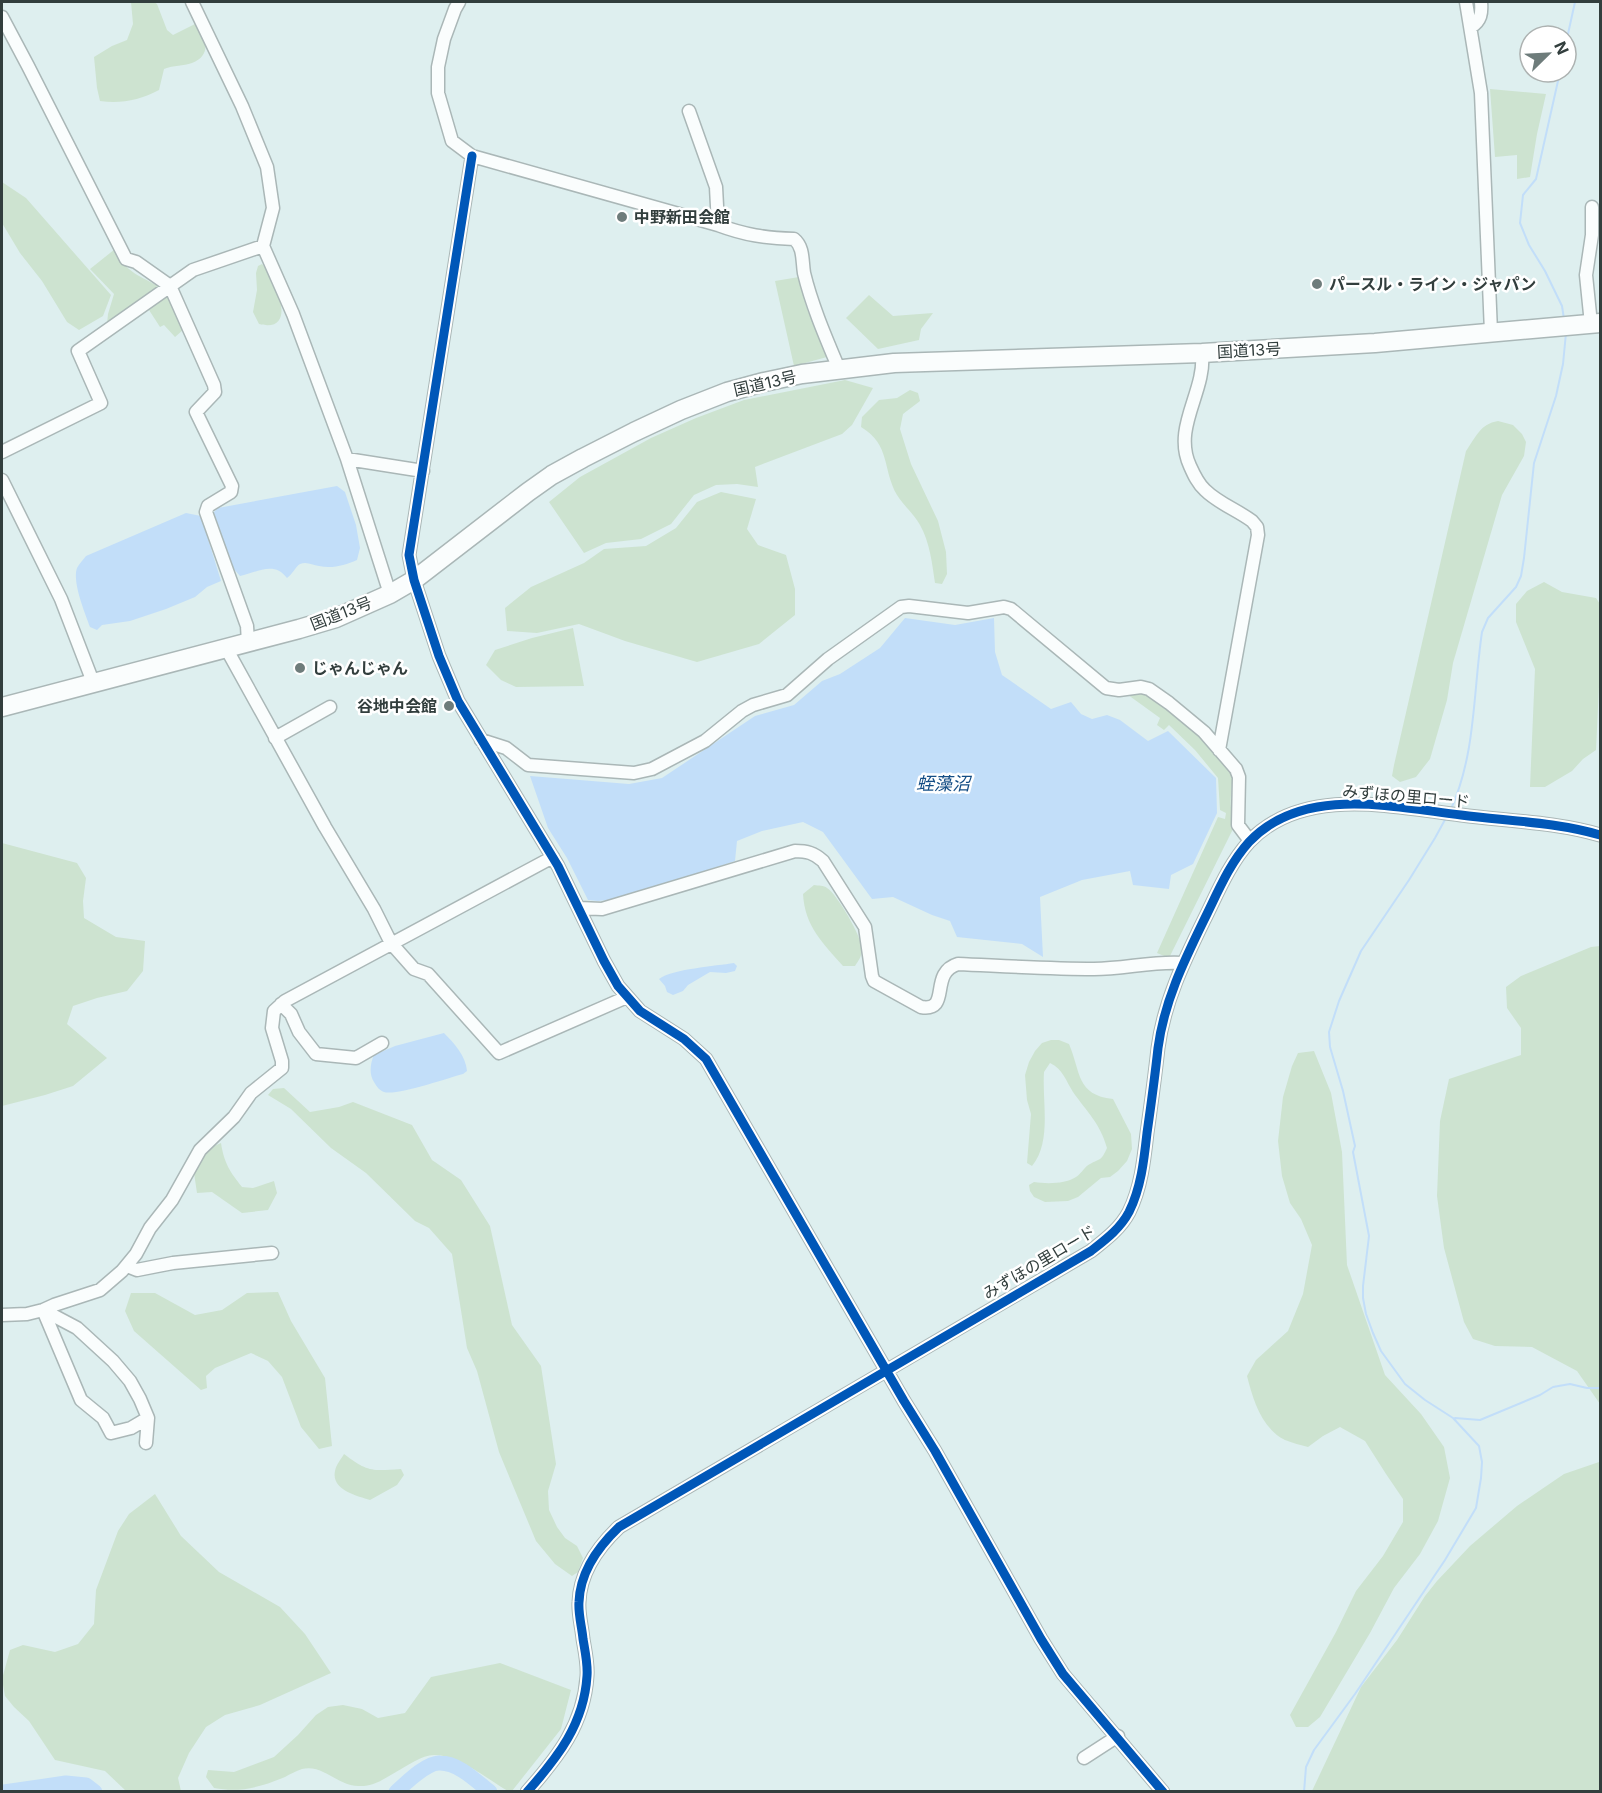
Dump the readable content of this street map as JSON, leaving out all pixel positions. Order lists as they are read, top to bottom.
{
  "streets": {
    "highway": ["国道13号"],
    "street": ["みずほの里ロード"]
  },
  "water": ["蛭藻沼"],
  "places": [
    "中野新田会館",
    "パースル・ライン・ジャパン",
    "じゃんじゃん",
    "谷地中会館"
  ],
  "north": "top right"
}
